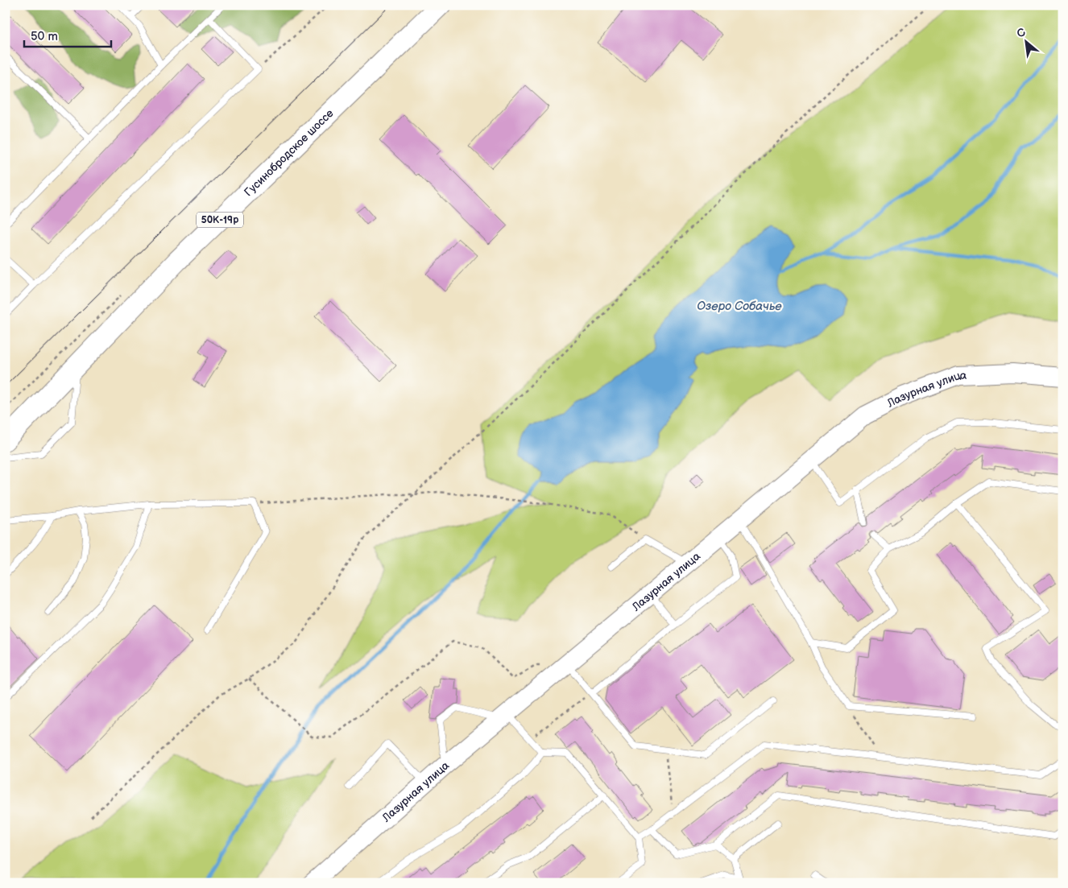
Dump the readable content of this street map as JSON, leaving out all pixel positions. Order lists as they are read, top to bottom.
{
  "streets": {
    "main road": ["Гусинобродское шоссе", "50К-19р"],
    "street": ["Лазурная улица"]
  },
  "water": ["Озеро Собачье"],
  "scale_bar": "50 m",
  "north": "top left"
}
